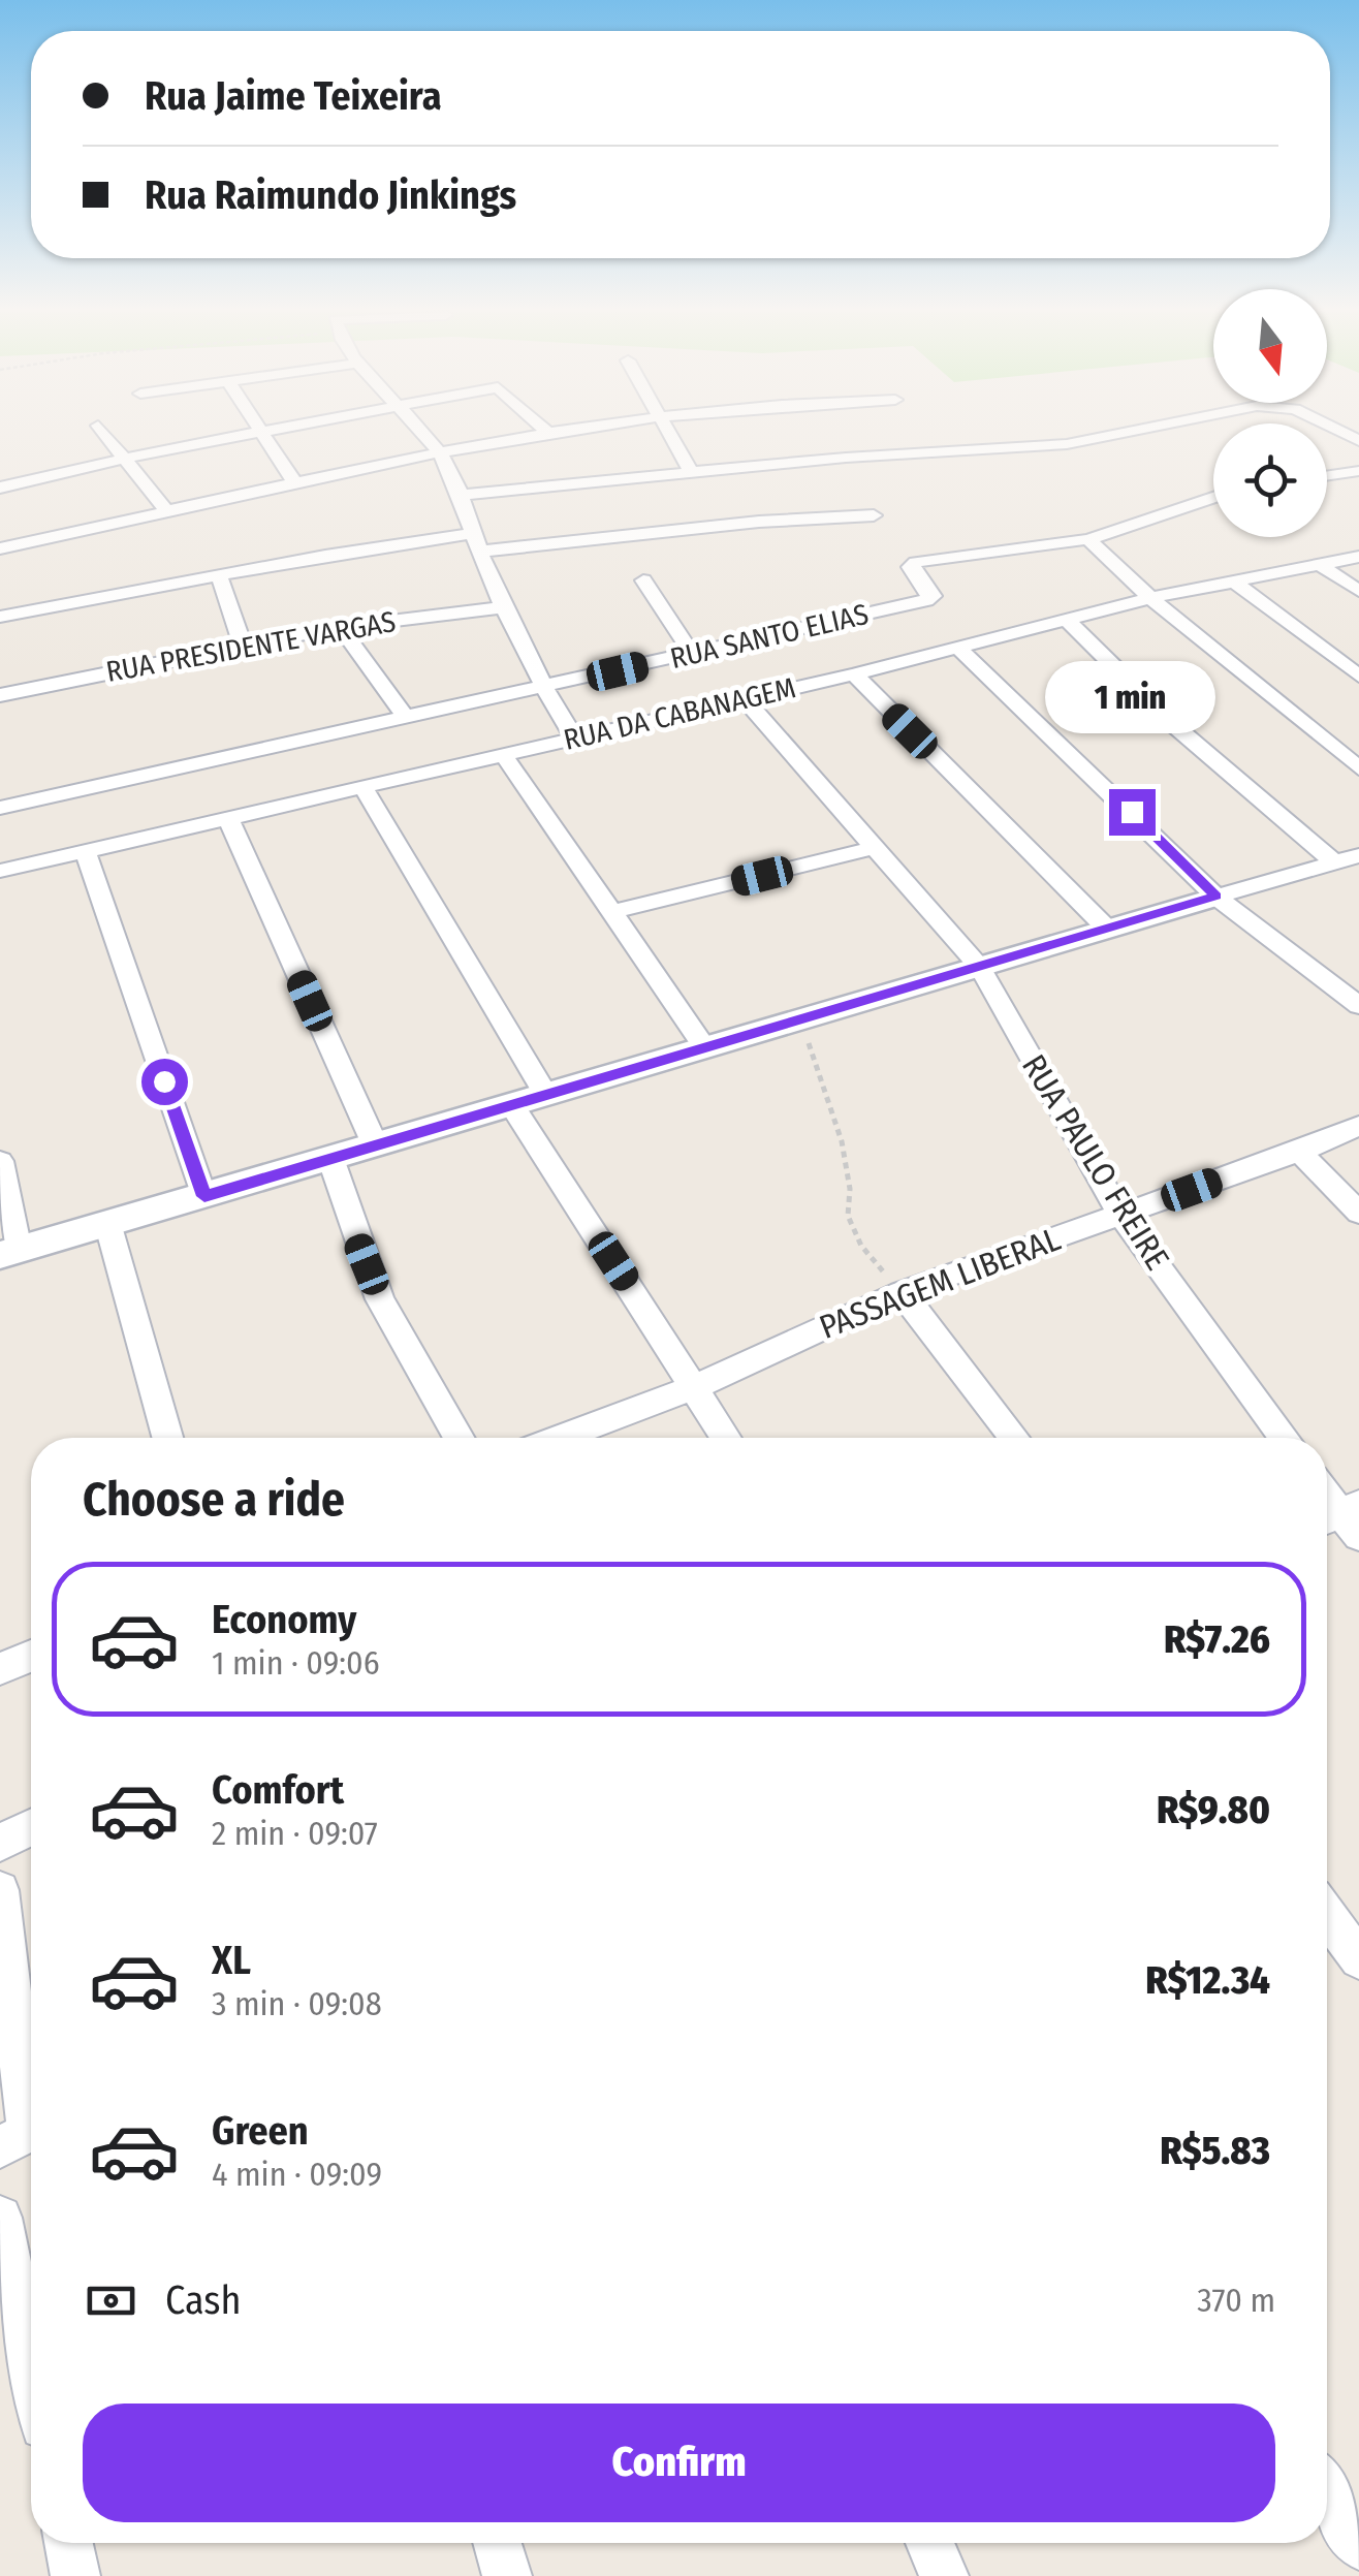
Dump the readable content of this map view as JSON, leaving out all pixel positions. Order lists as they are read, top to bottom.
{
  "streets": {
    "street": [
      "RUA SANTO ELIAS",
      "RUA PRESIDENTE VARGAS",
      "RUA DA CABANAGEM",
      "RUA PAULO FREIRE",
      "PASSAGEM LIBERAL"
    ]
  },
  "crossings": [
    ["RUA DA CABANAGEM", "RUA PAULO FREIRE"],
    ["RUA PAULO FREIRE", "PASSAGEM LIBERAL"]
  ],
  "north": "bottom",
  "page": {
    "banner": ["Rua Jaime Teixeira", "Rua Raimundo Jinkings"],
    "bubble": "1 min",
    "heading": "Choose a ride",
    "list": [
      {
        "name": "Economy",
        "note": "1 min · 09:06",
        "value": "R$7.26"
      },
      {
        "name": "Comfort",
        "note": "2 min · 09:07",
        "value": "R$9.80"
      },
      {
        "name": "XL",
        "note": "3 min · 09:08",
        "value": "R$12.34"
      },
      {
        "name": "Green",
        "note": "4 min · 09:09",
        "value": "R$5.83"
      }
    ],
    "pay": ["Cash", "370 m"],
    "buttons": "Confirm"
  }
}
